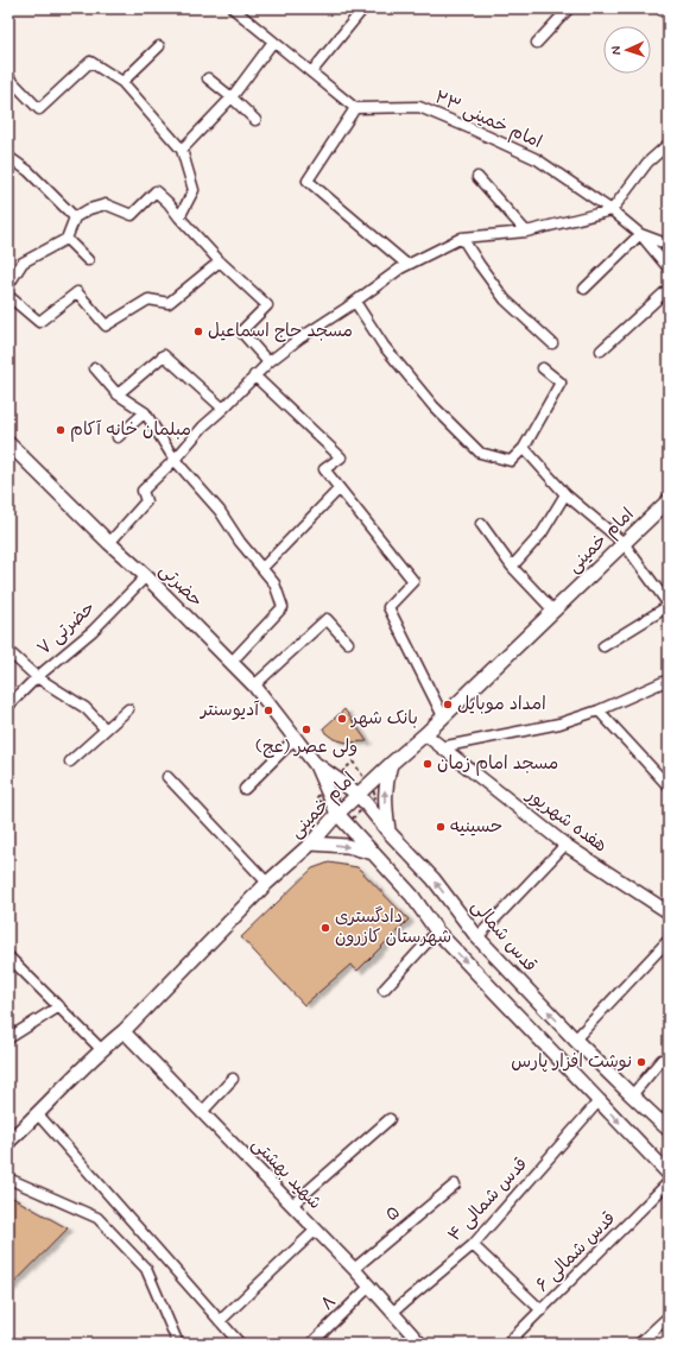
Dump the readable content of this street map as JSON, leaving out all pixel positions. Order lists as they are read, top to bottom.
{
  "streets": {
    "main road": ["امام خمینی", "حضرتی", "قدس شمالی"],
    "street": [
      "امام خمینی ۲۳",
      "حضرتی ۷",
      "هفده شهریور",
      "شهید بهشتی",
      "قدس شمالی ۴",
      "۵",
      "قدس شمالی ۶",
      "۸"
    ]
  },
  "crossings": [
    ["امام خمینی", "هفده شهریور"],
    ["امام خمینی", "قدس شمالی"],
    ["امام خمینی", "شهید بهشتی"],
    ["حضرتی", "حضرتی ۷"],
    ["حضرتی", "قدس شمالی"],
    ["شهید بهشتی", "قدس شمالی ۴"],
    ["شهید بهشتی", "۵"],
    ["شهید بهشتی", "۸"]
  ],
  "places": [
    "مسجد حاج اسماعیل",
    "مبلمان خانه آکام",
    "امداد موبایل",
    "آدیوسنتر",
    "بانک شهر",
    "ولی عصر (عج)",
    "مسجد امام زمان",
    "حسینیه",
    "دادگستری شهرستان کازرون",
    "نوشت افزار پارس"
  ],
  "north": "left"
}
